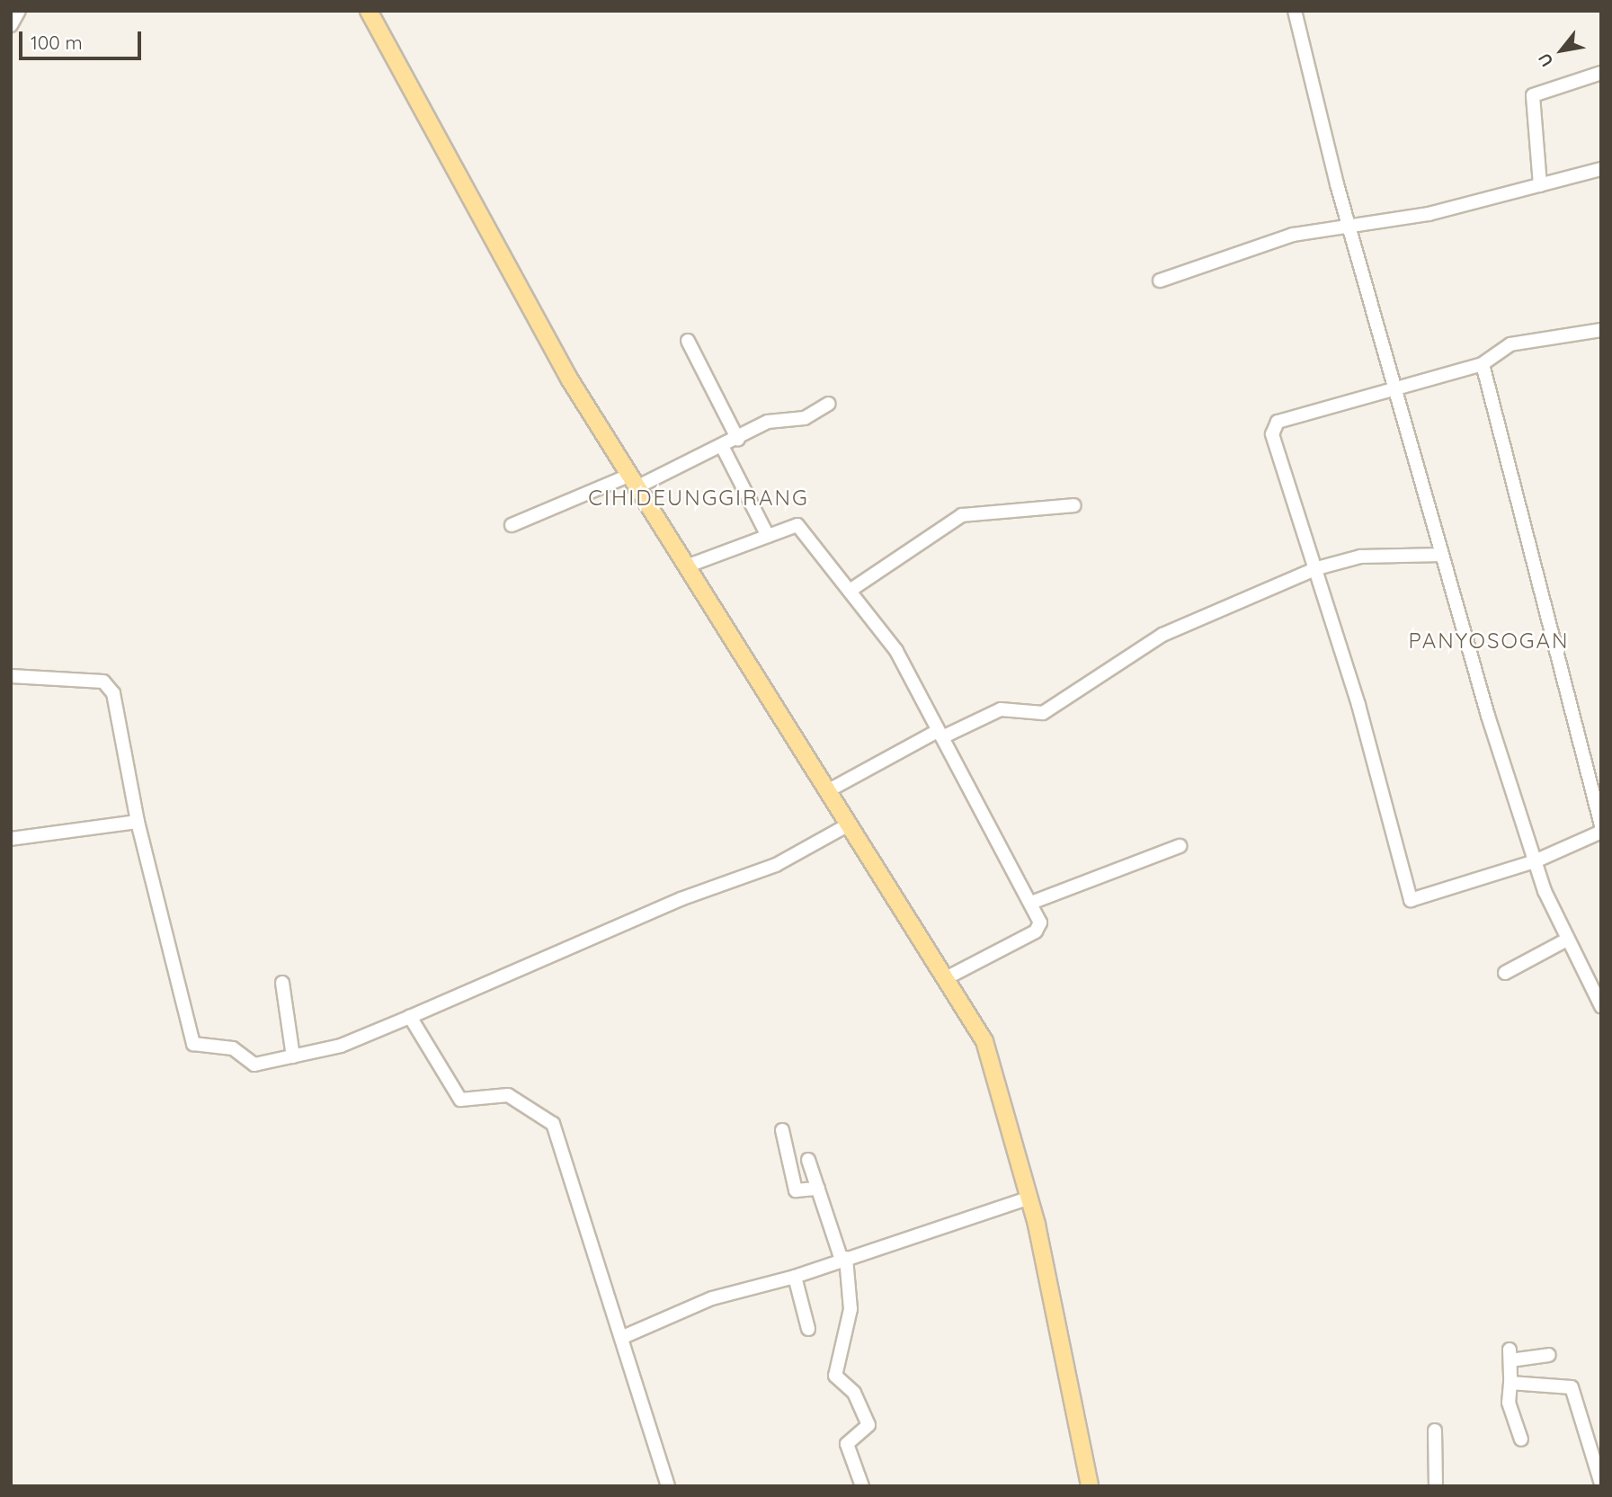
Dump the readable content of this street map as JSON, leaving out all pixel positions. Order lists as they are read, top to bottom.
{
  "districts": ["CIHIDEUNGGIRANG", "PANYOSOGAN"],
  "scale_bar": "100 m",
  "north": "bottom left"
}
